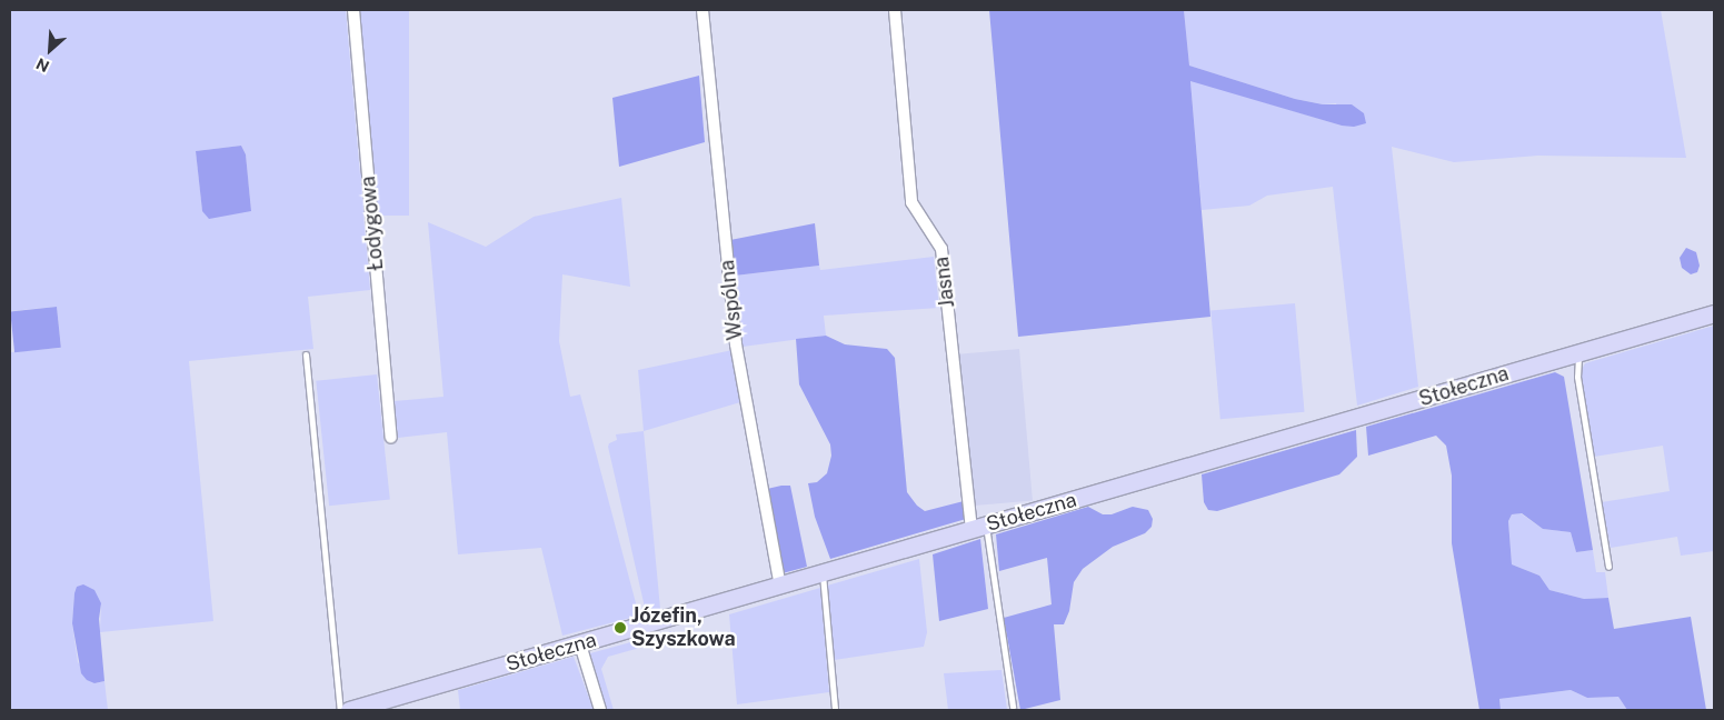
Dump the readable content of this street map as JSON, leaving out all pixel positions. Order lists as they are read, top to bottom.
{
  "streets": {
    "street": [
      "Łodygowa",
      "Jasna",
      "Wspólna",
      "Stołeczna"
    ]
  },
  "crossings": [
    ["Jasna", "Stołeczna"],
    ["Wspólna", "Stołeczna"]
  ],
  "places": ["Józefin, Szyszkowa"],
  "north": "bottom left"
}
